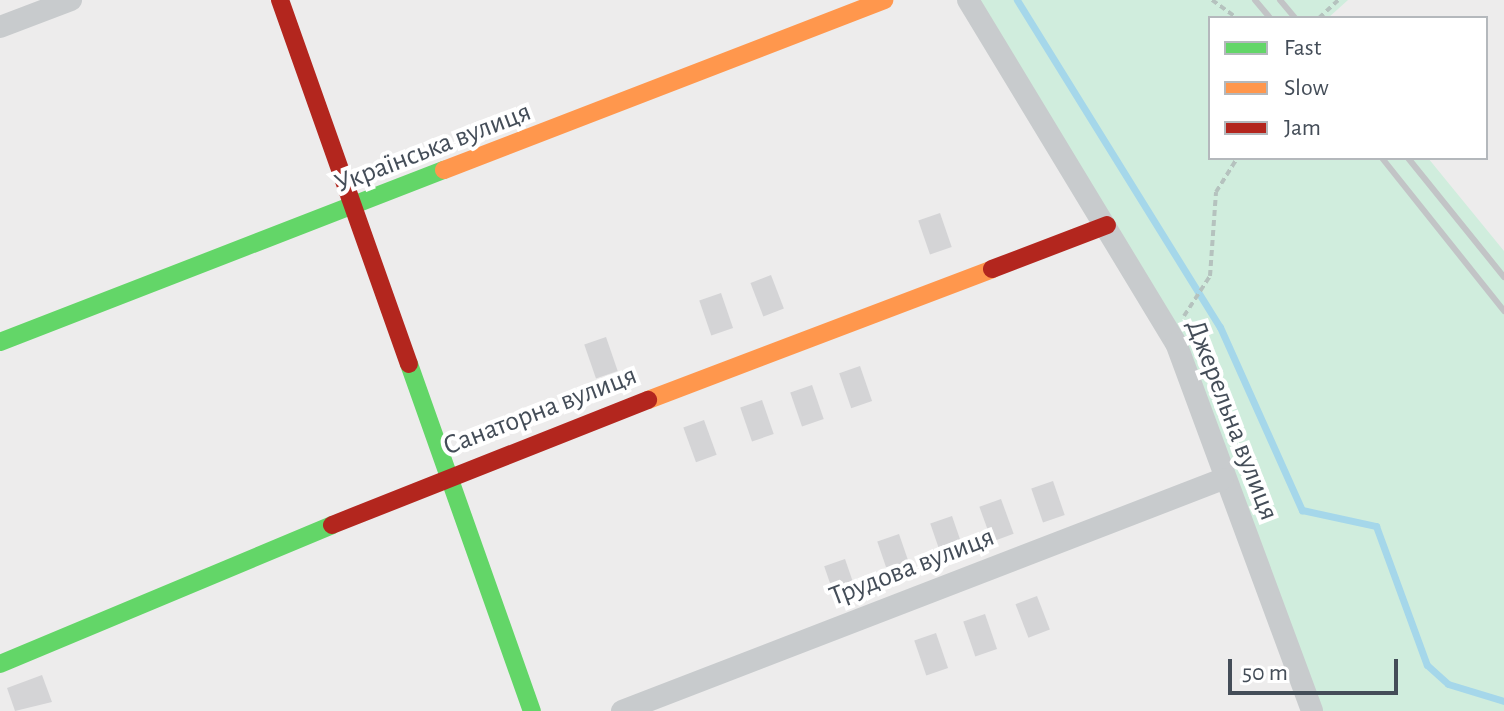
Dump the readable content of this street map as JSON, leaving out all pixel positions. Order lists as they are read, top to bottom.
{
  "streets": {
    "street": [
      "Українська вулиця",
      "Санаторна вулиця",
      "Джерельна вулиця",
      "Трудова вулиця"
    ]
  },
  "crossings": [
    ["Санаторна вулиця", "Джерельна вулиця"],
    ["Джерельна вулиця", "Трудова вулиця"]
  ],
  "legend": ["Fast", "Slow", "Jam"],
  "scale_bar": "50 m"
}
